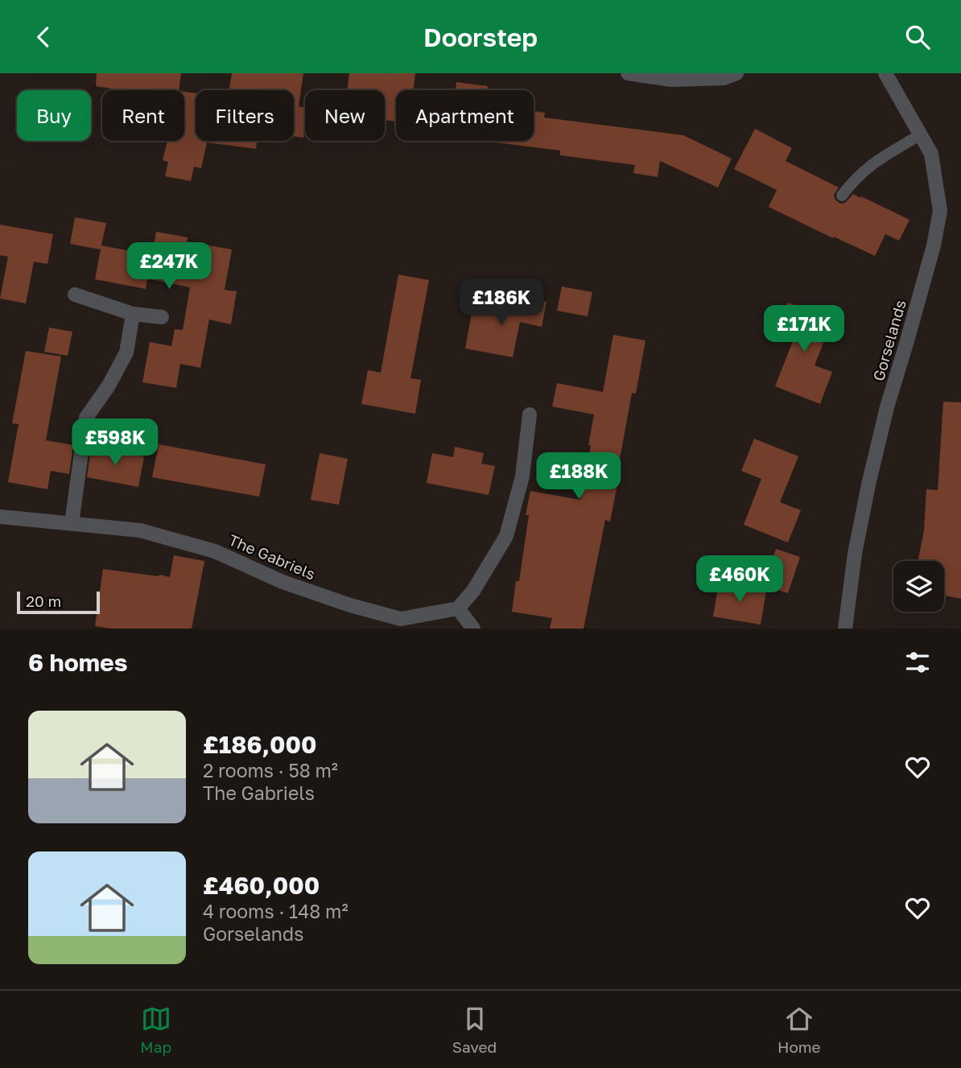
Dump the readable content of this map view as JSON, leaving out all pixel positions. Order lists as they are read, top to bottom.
{
  "streets": {
    "street": ["Gorselands", "The Gabriels"]
  },
  "scale_bar": "20 m",
  "page": {
    "header": "Doorstep",
    "chip": [
      "Buy",
      "Rent",
      "Filters",
      "New",
      "Apartment"
    ],
    "price": [
      "£247K",
      "£186K",
      "£171K",
      "£598K",
      "£188K",
      "£460K"
    ],
    "scale": "20 m",
    "heading": "6 homes",
    "list": [
      {
        "name": "£186,000",
        "note": "2 rooms · 58 m² · The Gabriels"
      },
      {
        "name": "£460,000",
        "note": "4 rooms · 148 m² · Gorselands"
      }
    ],
    "tabs": ["Map", "Saved", "Home"]
  }
}
